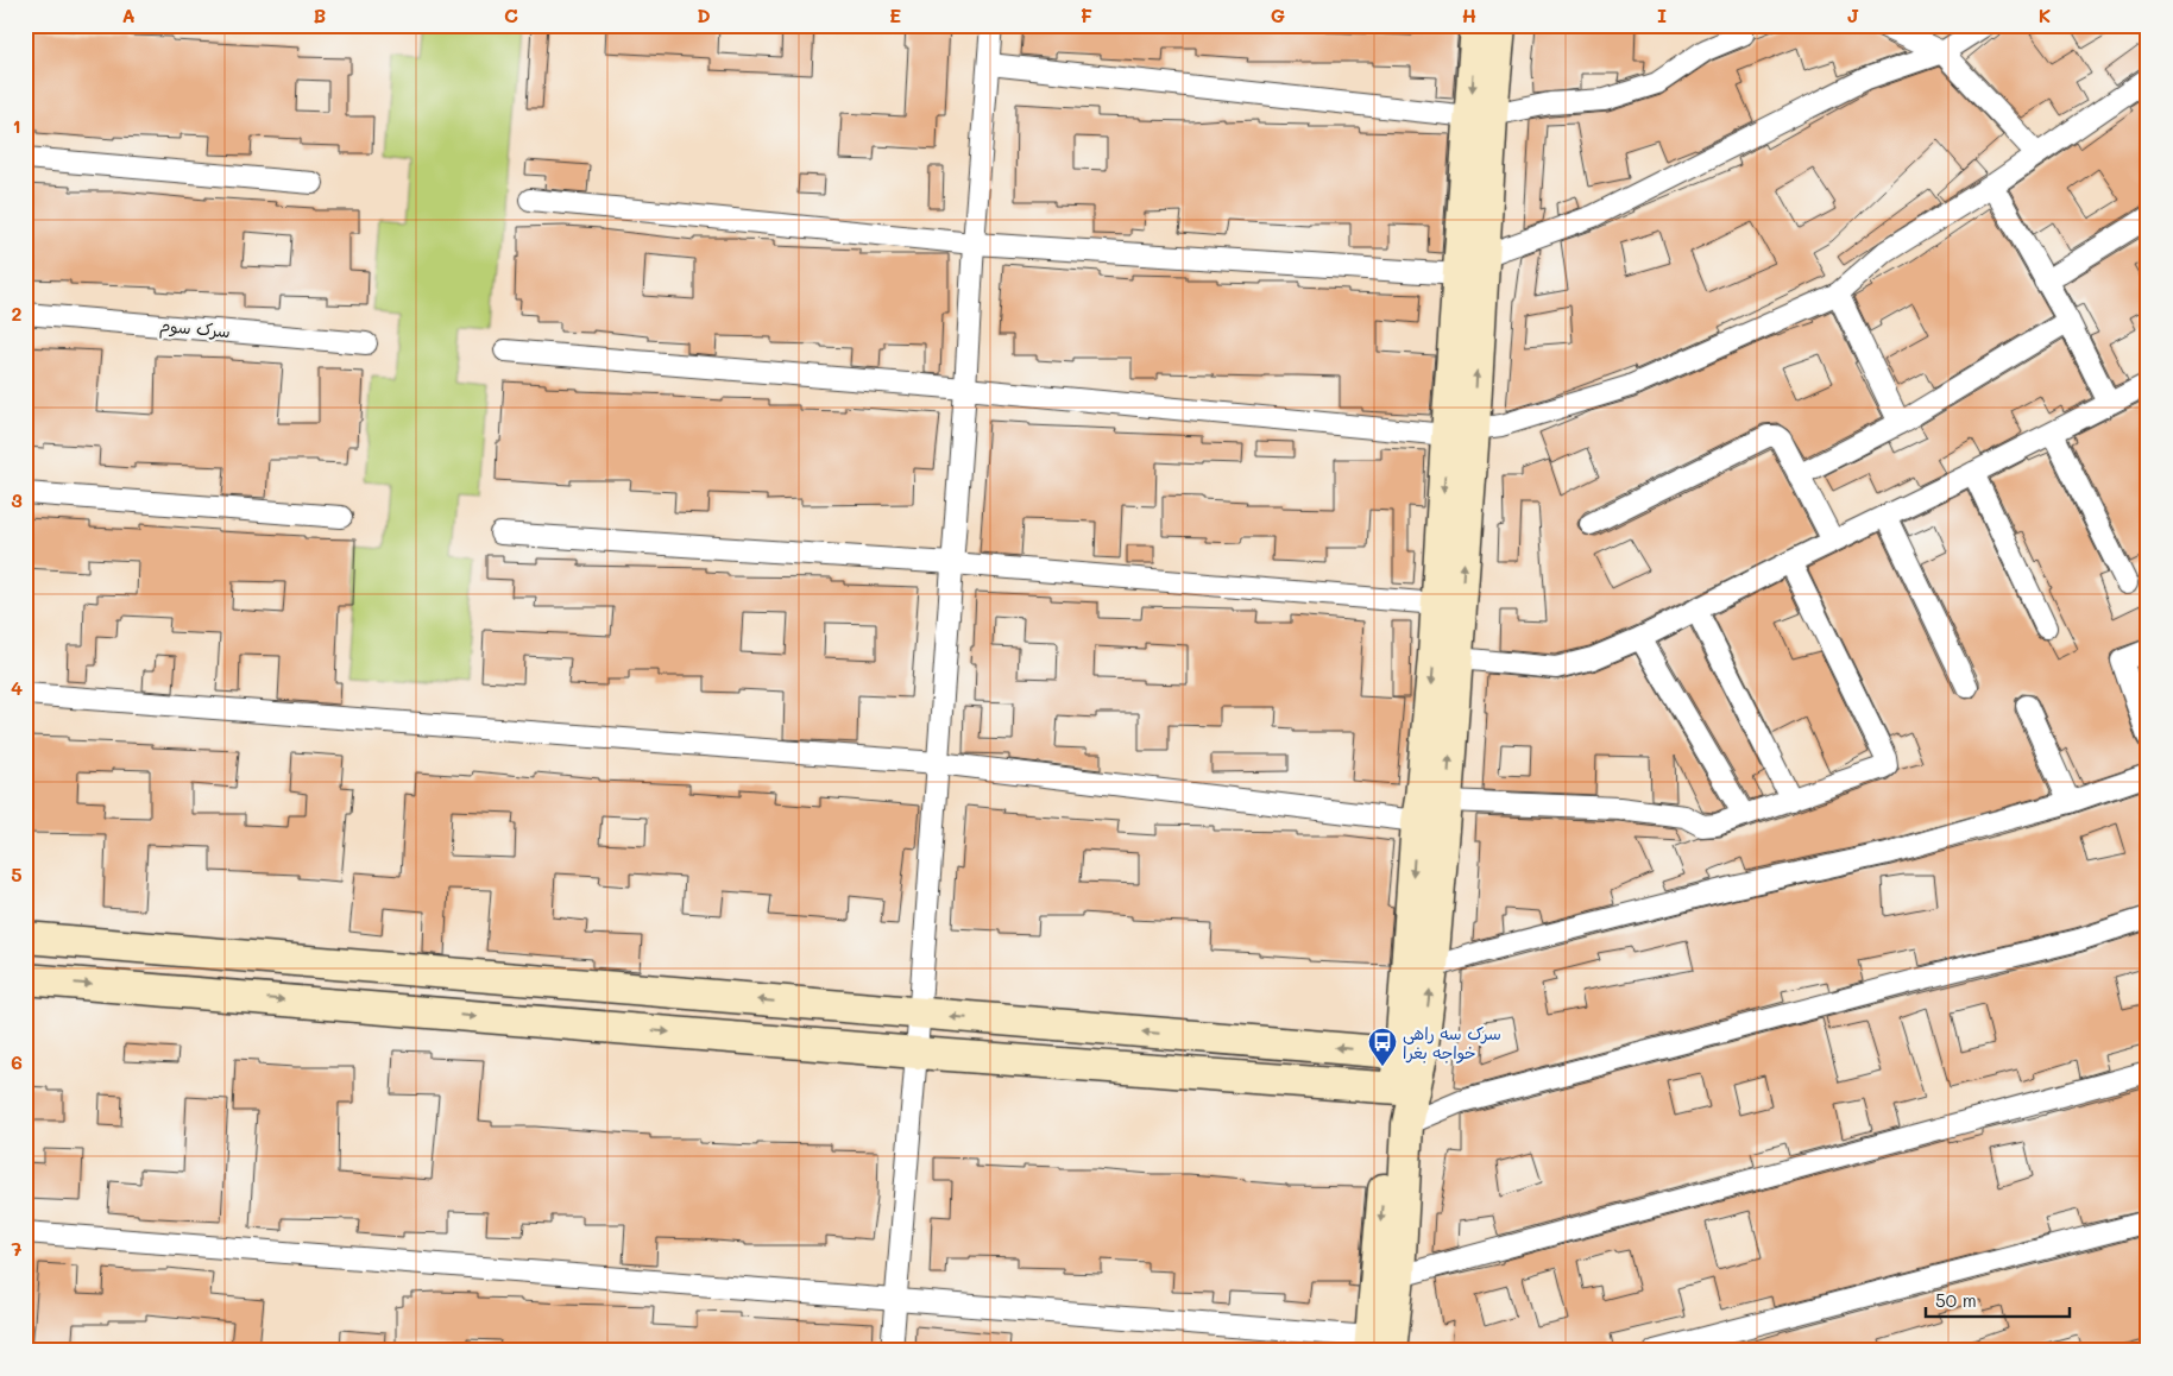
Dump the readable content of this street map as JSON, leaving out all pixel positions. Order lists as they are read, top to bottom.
{
  "streets": {
    "street": ["سرک سوم"]
  },
  "places": {
    "bus stop": ["سرک سه راهی خواجه بغرا"]
  },
  "scale_bar": "50 m",
  "grid": {
    "columns": [
      "A",
      "B",
      "C",
      "D",
      "E",
      "F",
      "G",
      "H",
      "I",
      "J",
      "K"
    ],
    "rows": [
      "1",
      "2",
      "3",
      "4",
      "5",
      "6",
      "7"
    ]
  }
}
